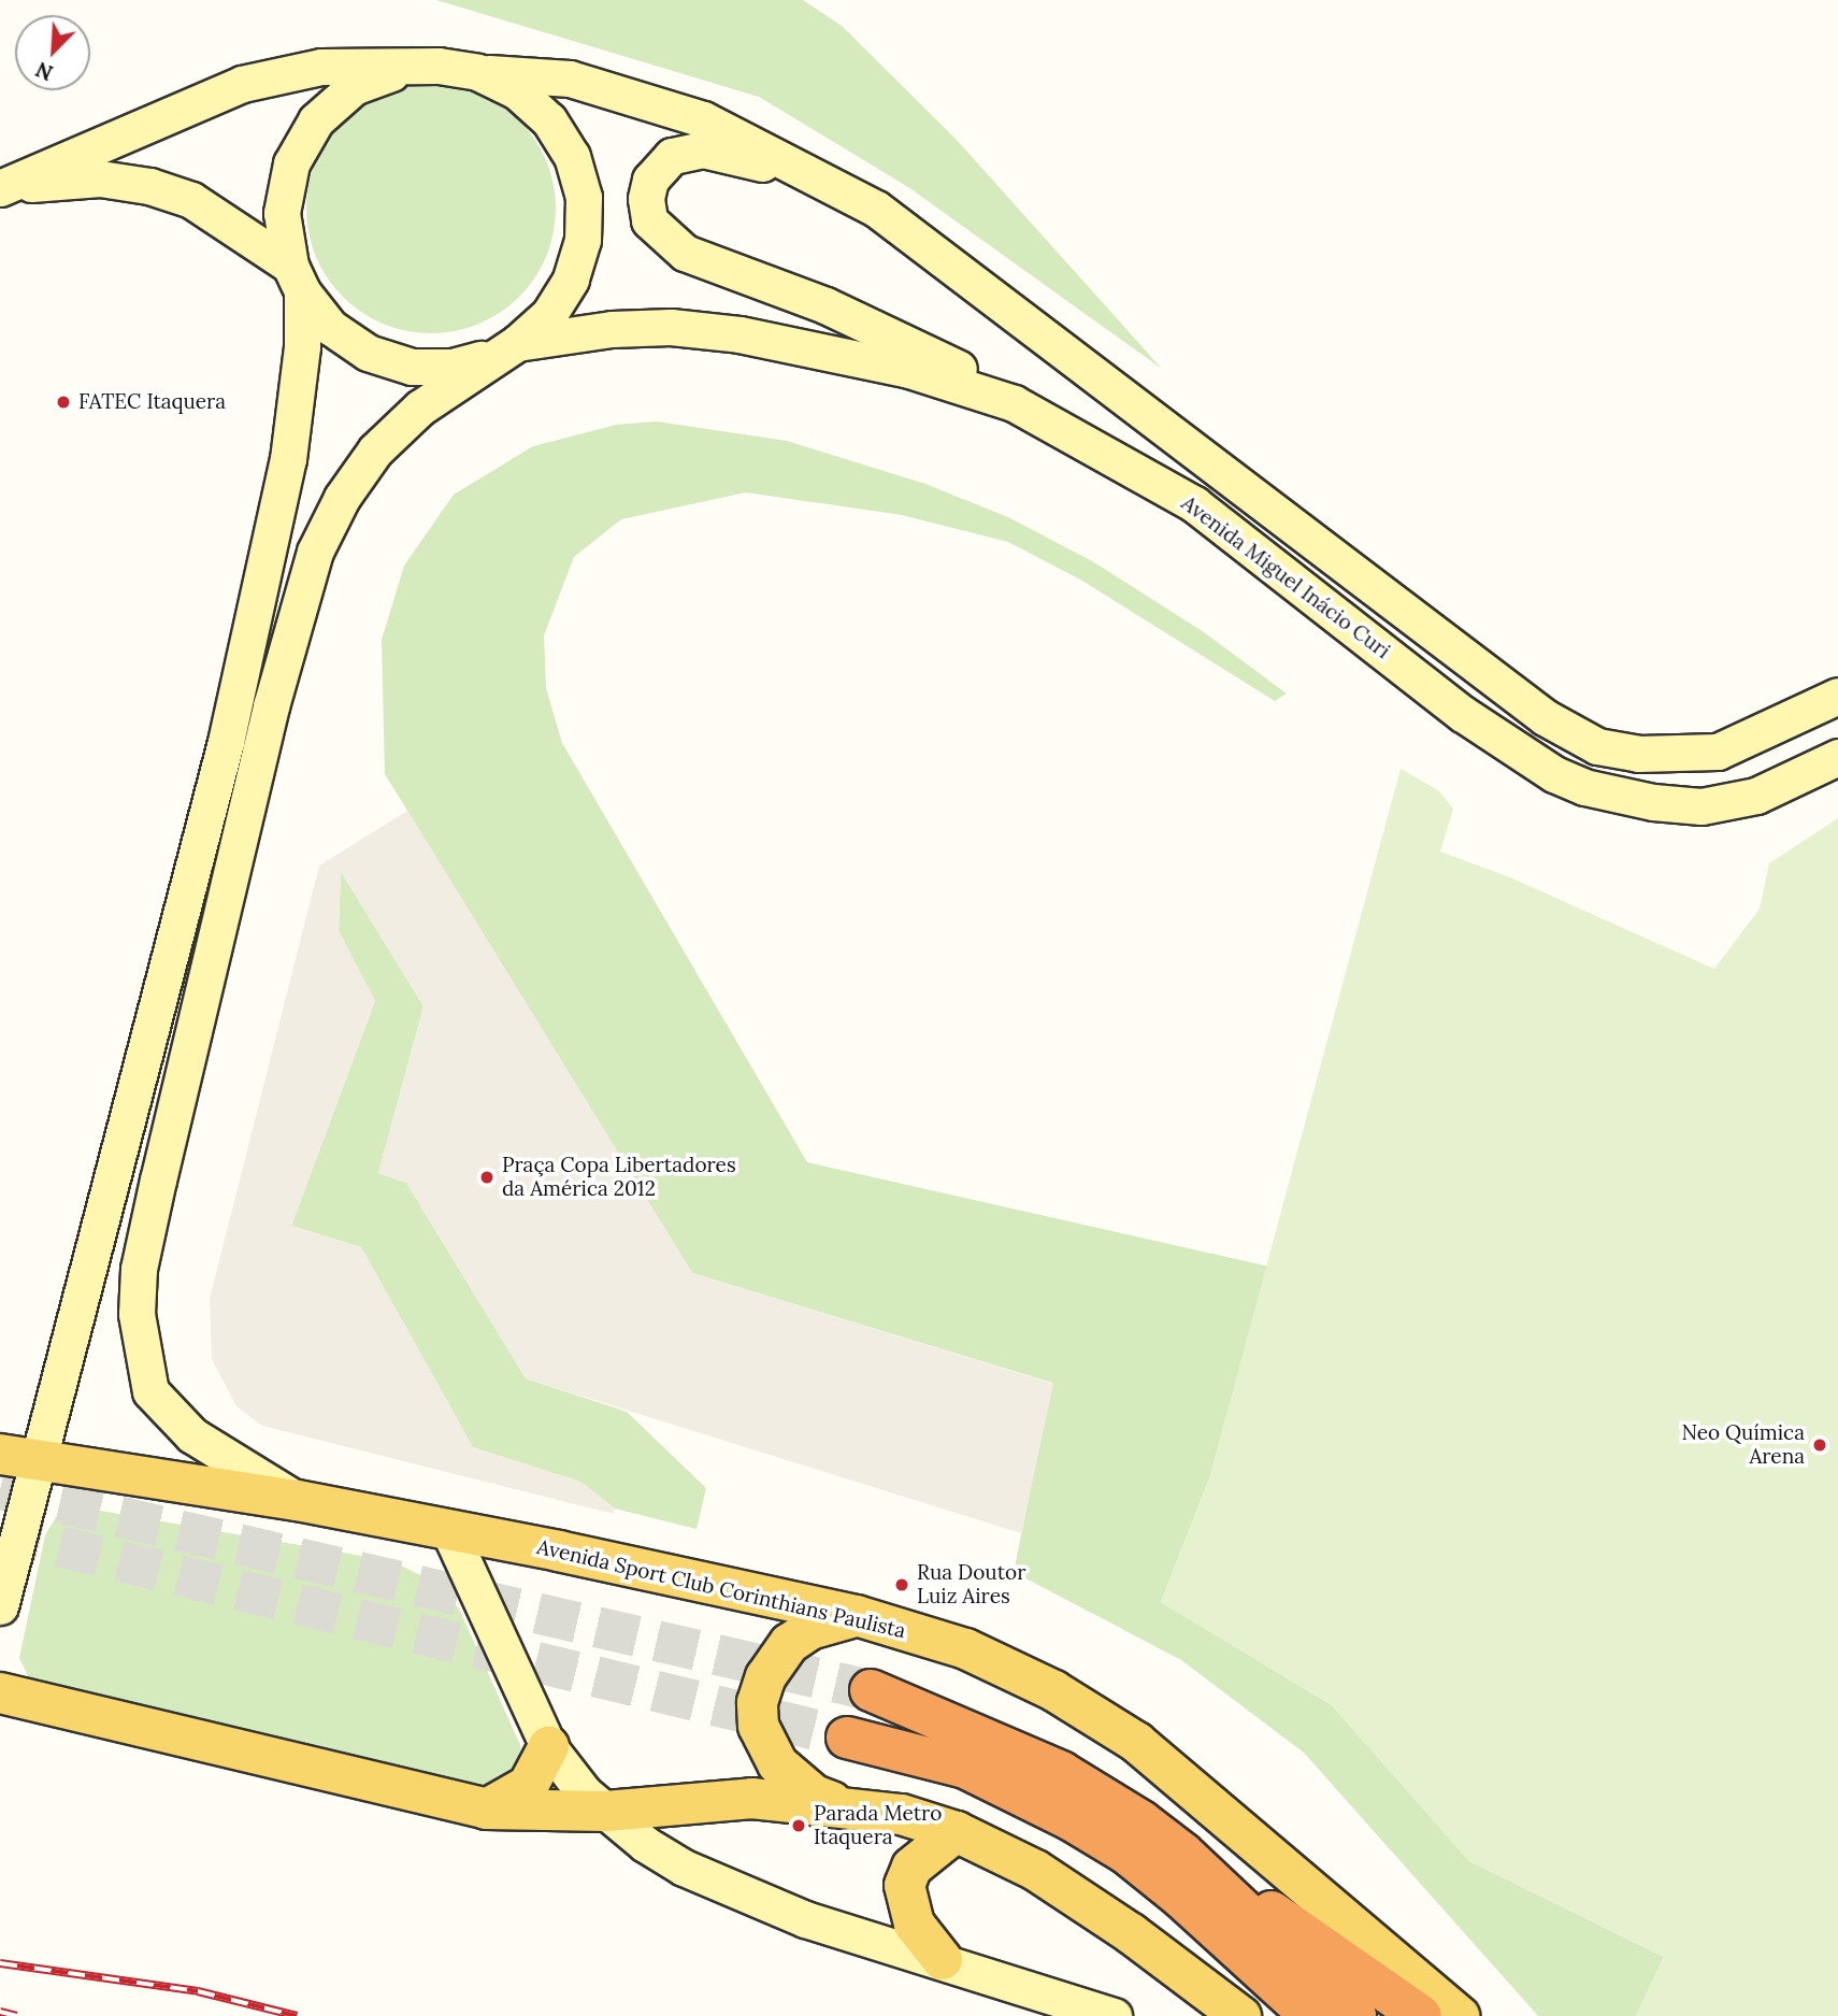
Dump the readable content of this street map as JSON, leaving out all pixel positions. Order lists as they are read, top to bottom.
{
  "streets": {
    "main road": ["Avenida Sport Club Corinthians Paulista"],
    "street": ["Avenida Miguel Inácio Curi"]
  },
  "places": [
    "FATEC Itaquera",
    "Praça Copa Libertadores da América 2012",
    "Neo Química Arena",
    "Rua Doutor Luiz Aires",
    "Parada Metro Itaquera"
  ],
  "north": "bottom left"
}
